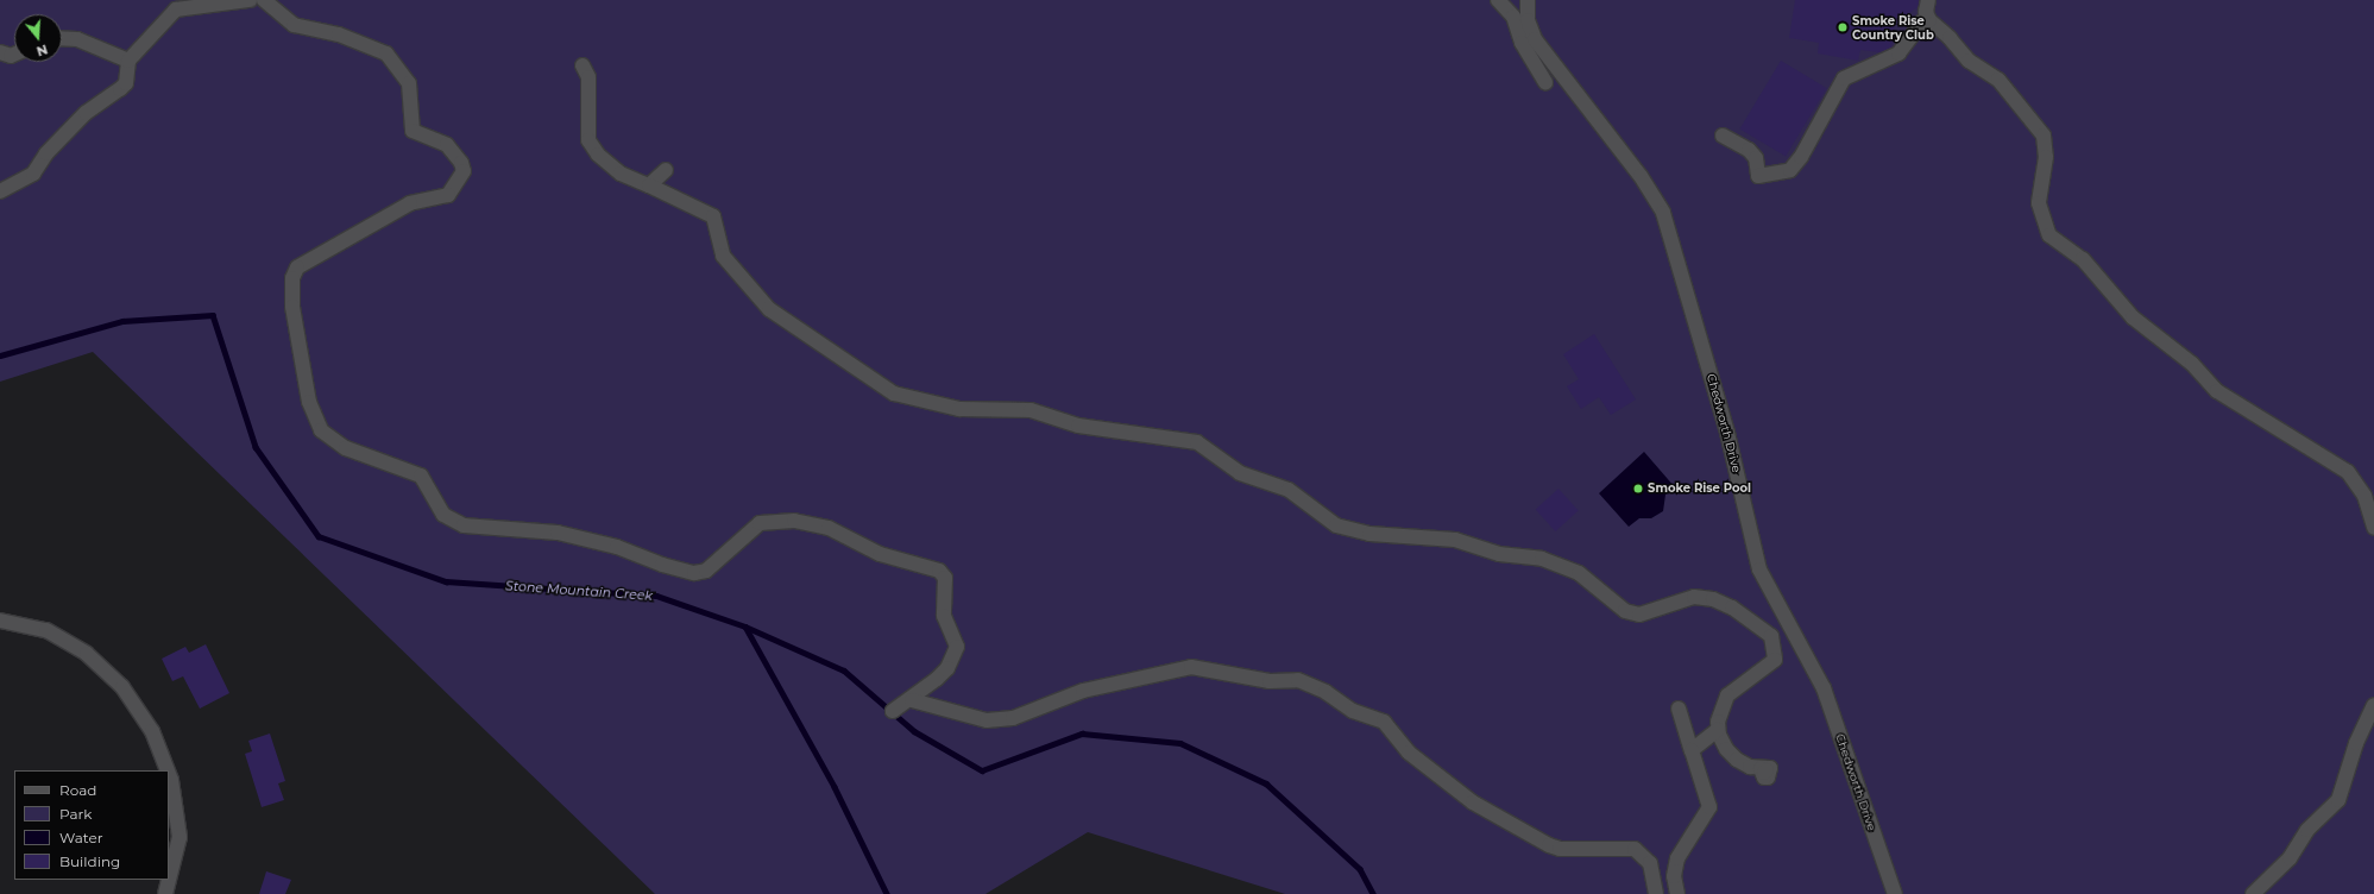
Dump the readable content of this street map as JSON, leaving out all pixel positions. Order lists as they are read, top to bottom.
{
  "streets": {
    "street": ["Chedworth Drive"]
  },
  "water": ["Stone Mountain Creek"],
  "places": ["Smoke Rise Country Club", "Smoke Rise Pool"],
  "legend": [
    "Road",
    "Park",
    "Water",
    "Building"
  ],
  "north": "bottom"
}
